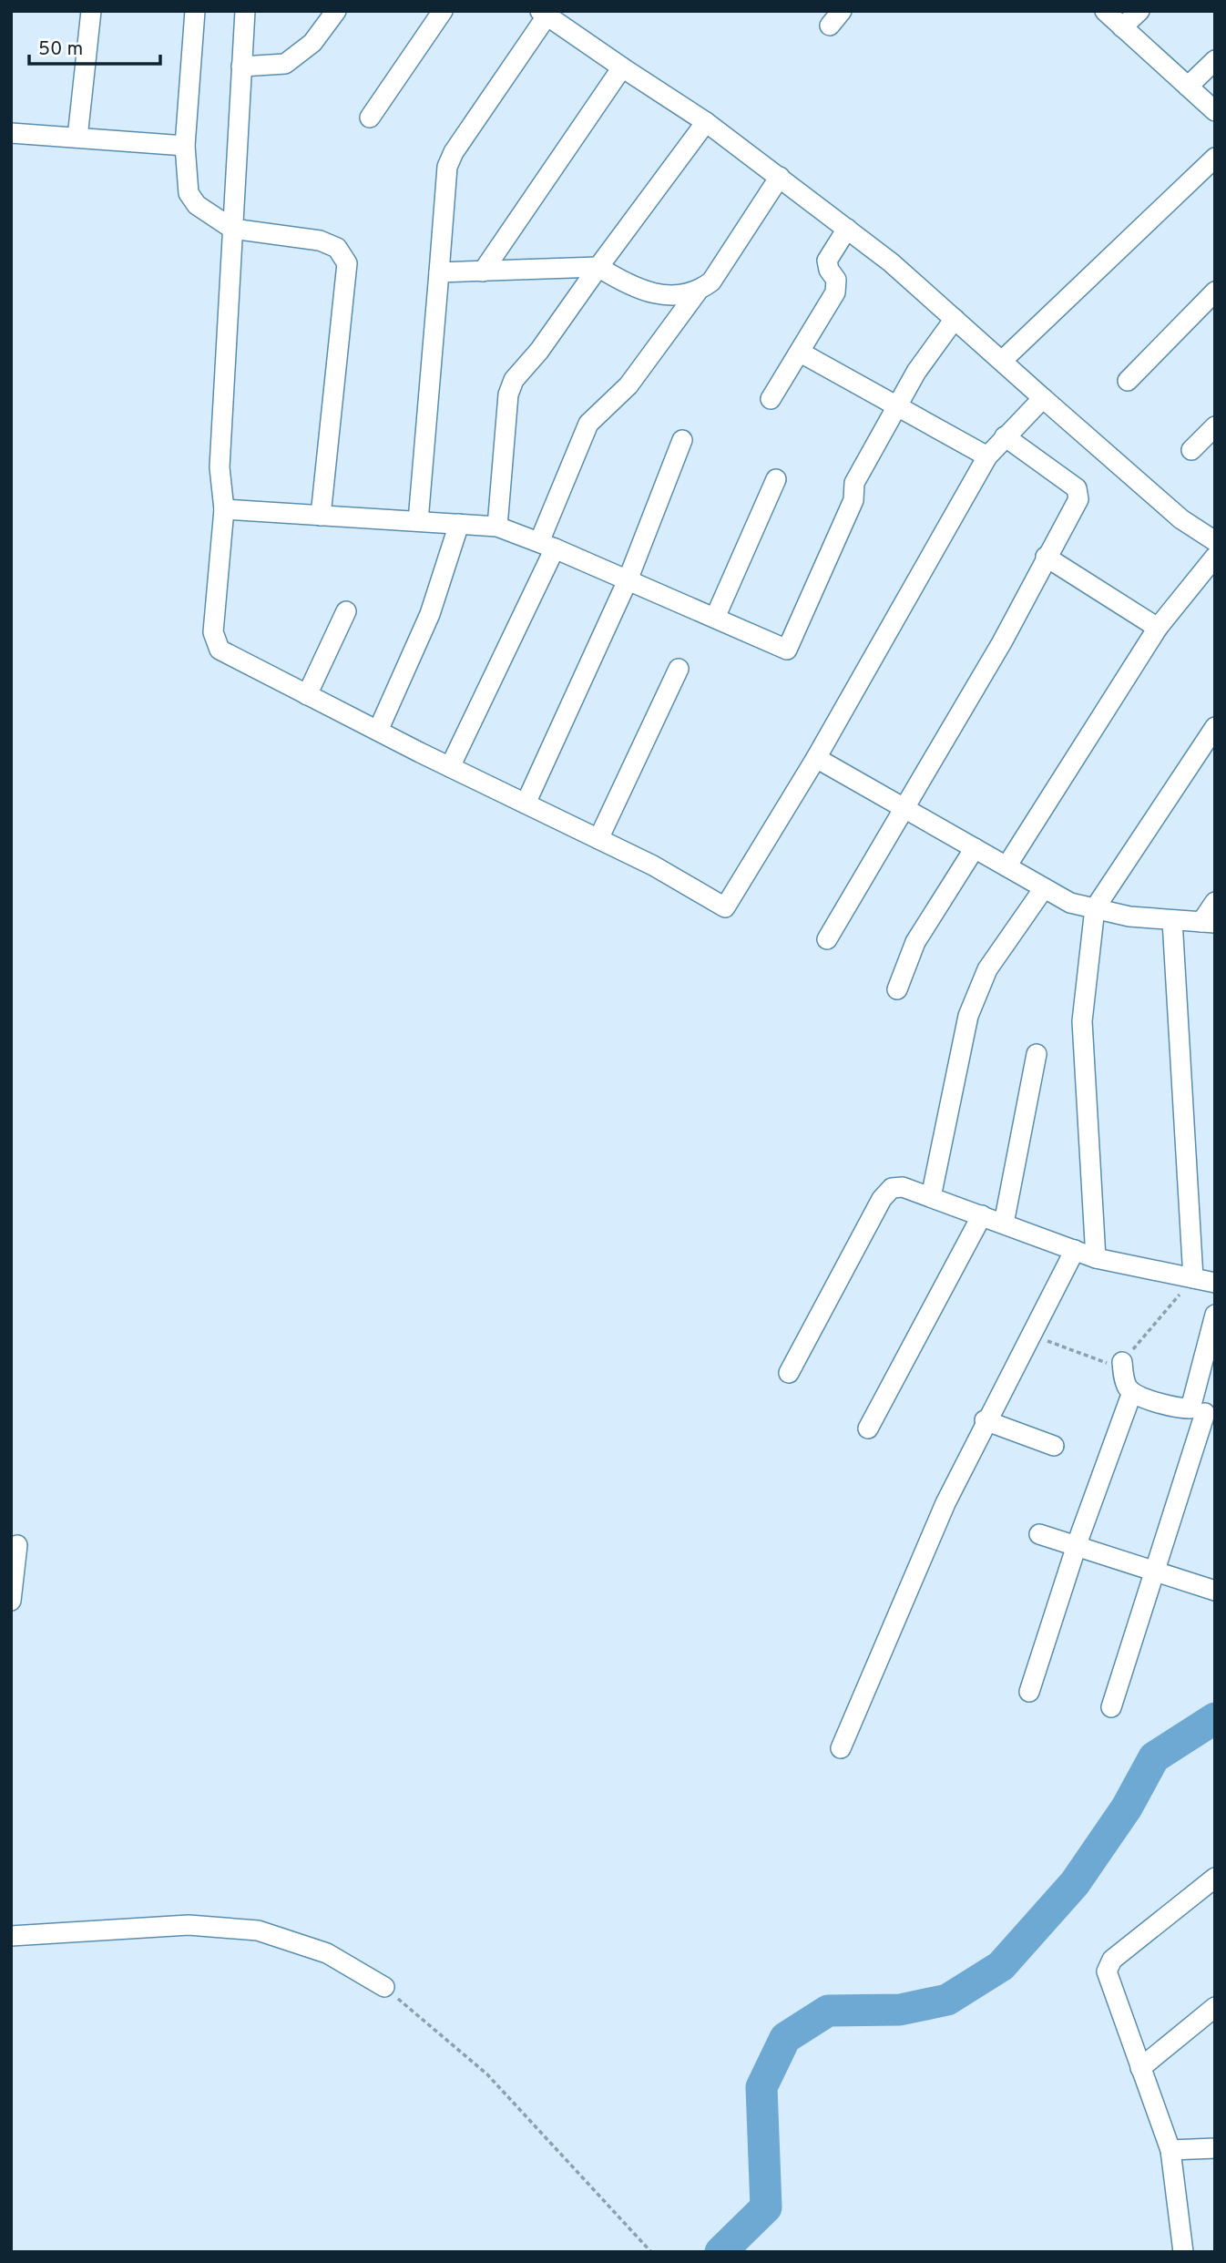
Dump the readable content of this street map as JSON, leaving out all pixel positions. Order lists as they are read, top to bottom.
{
  "scale_bar": "50 m"
}
